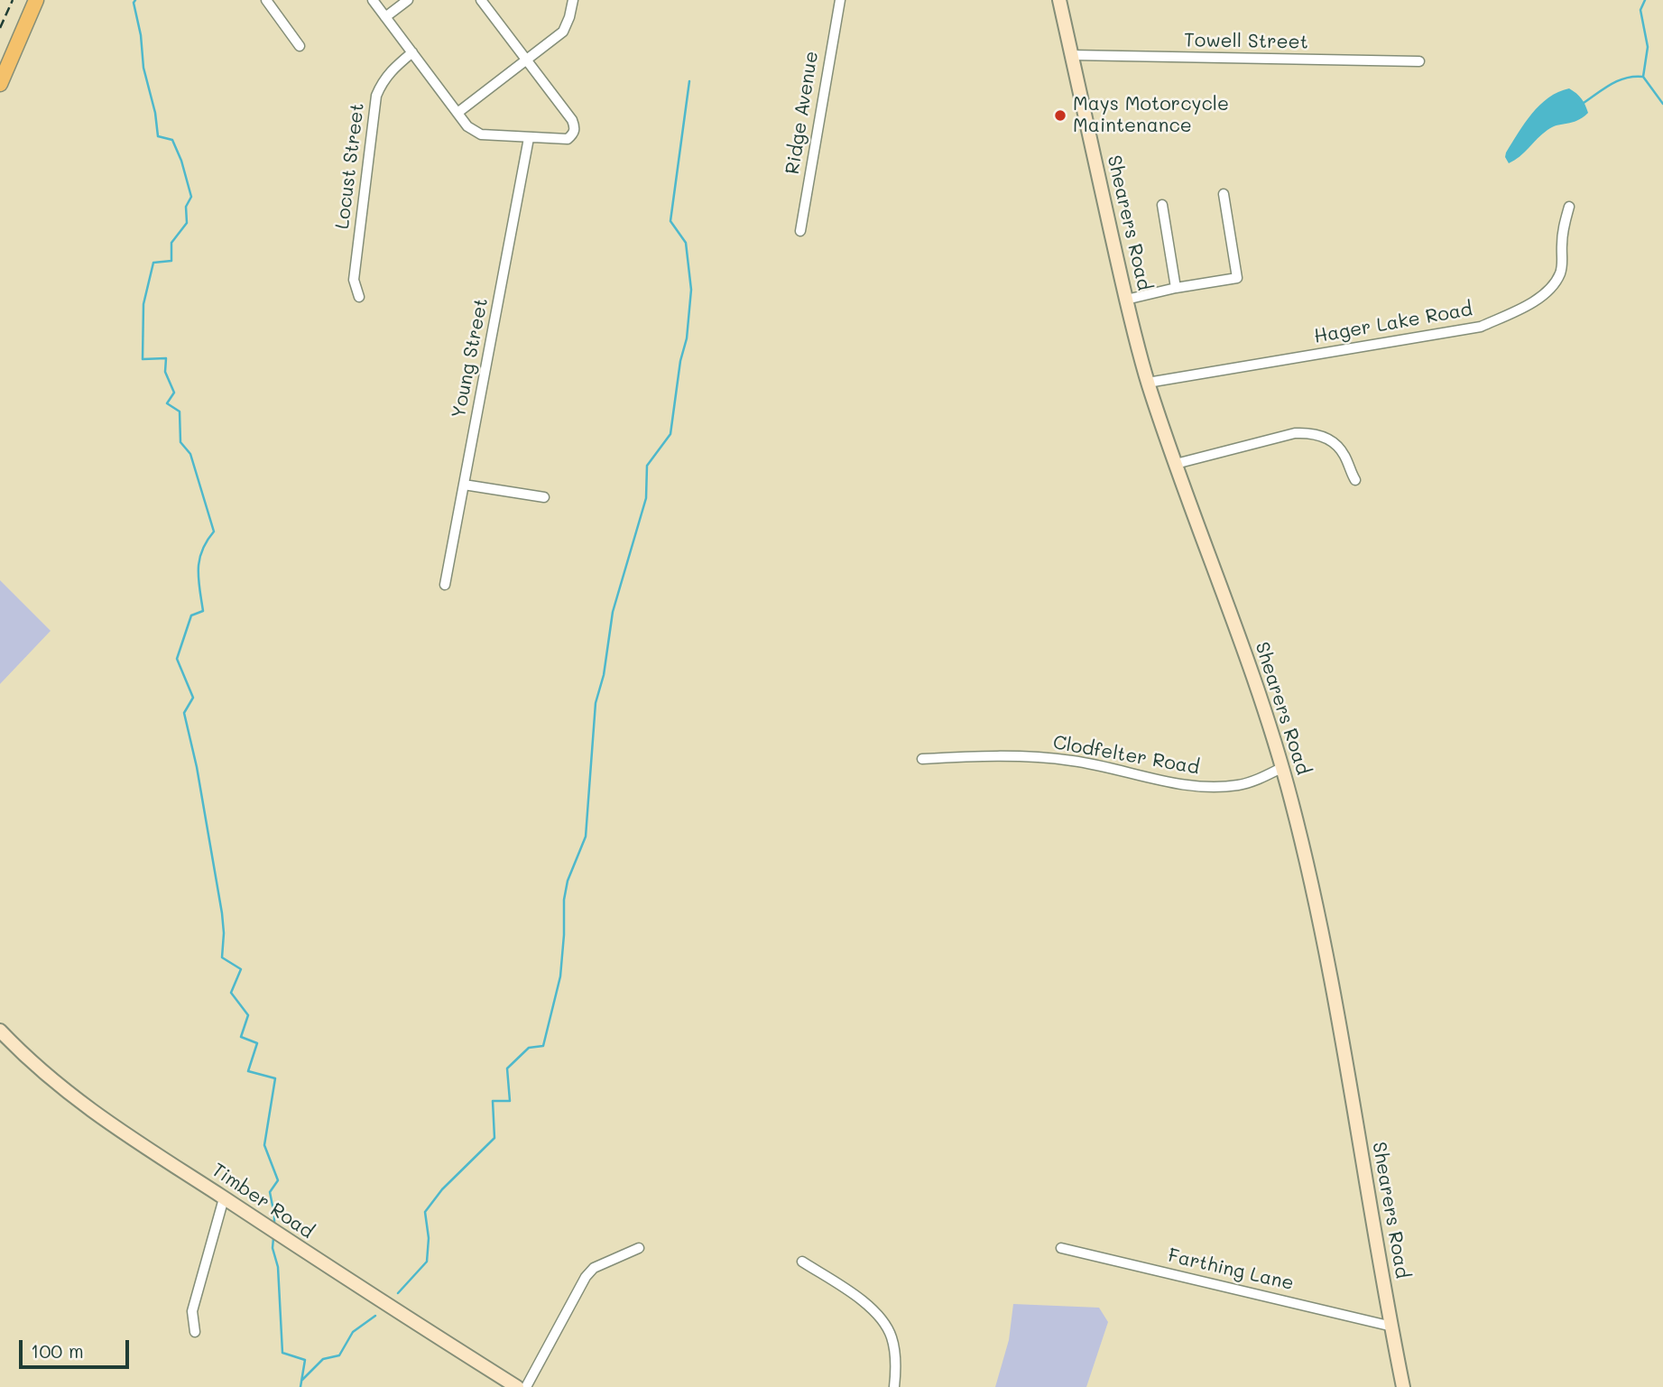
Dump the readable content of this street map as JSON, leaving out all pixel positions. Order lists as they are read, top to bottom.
{
  "streets": {
    "street": [
      "Towell Street",
      "Ridge Avenue",
      "Locust Street",
      "Shearers Road",
      "Hager Lake Road",
      "Young Street",
      "Clodfelter Road",
      "Timber Road",
      "Farthing Lane"
    ]
  },
  "crossings": [
    ["Towell Street", "Shearers Road"],
    ["Shearers Road", "Hager Lake Road"],
    ["Shearers Road", "Clodfelter Road"],
    ["Shearers Road", "Farthing Lane"]
  ],
  "places": ["Mays Motorcycle Maintenance"],
  "scale_bar": "100 m"
}
